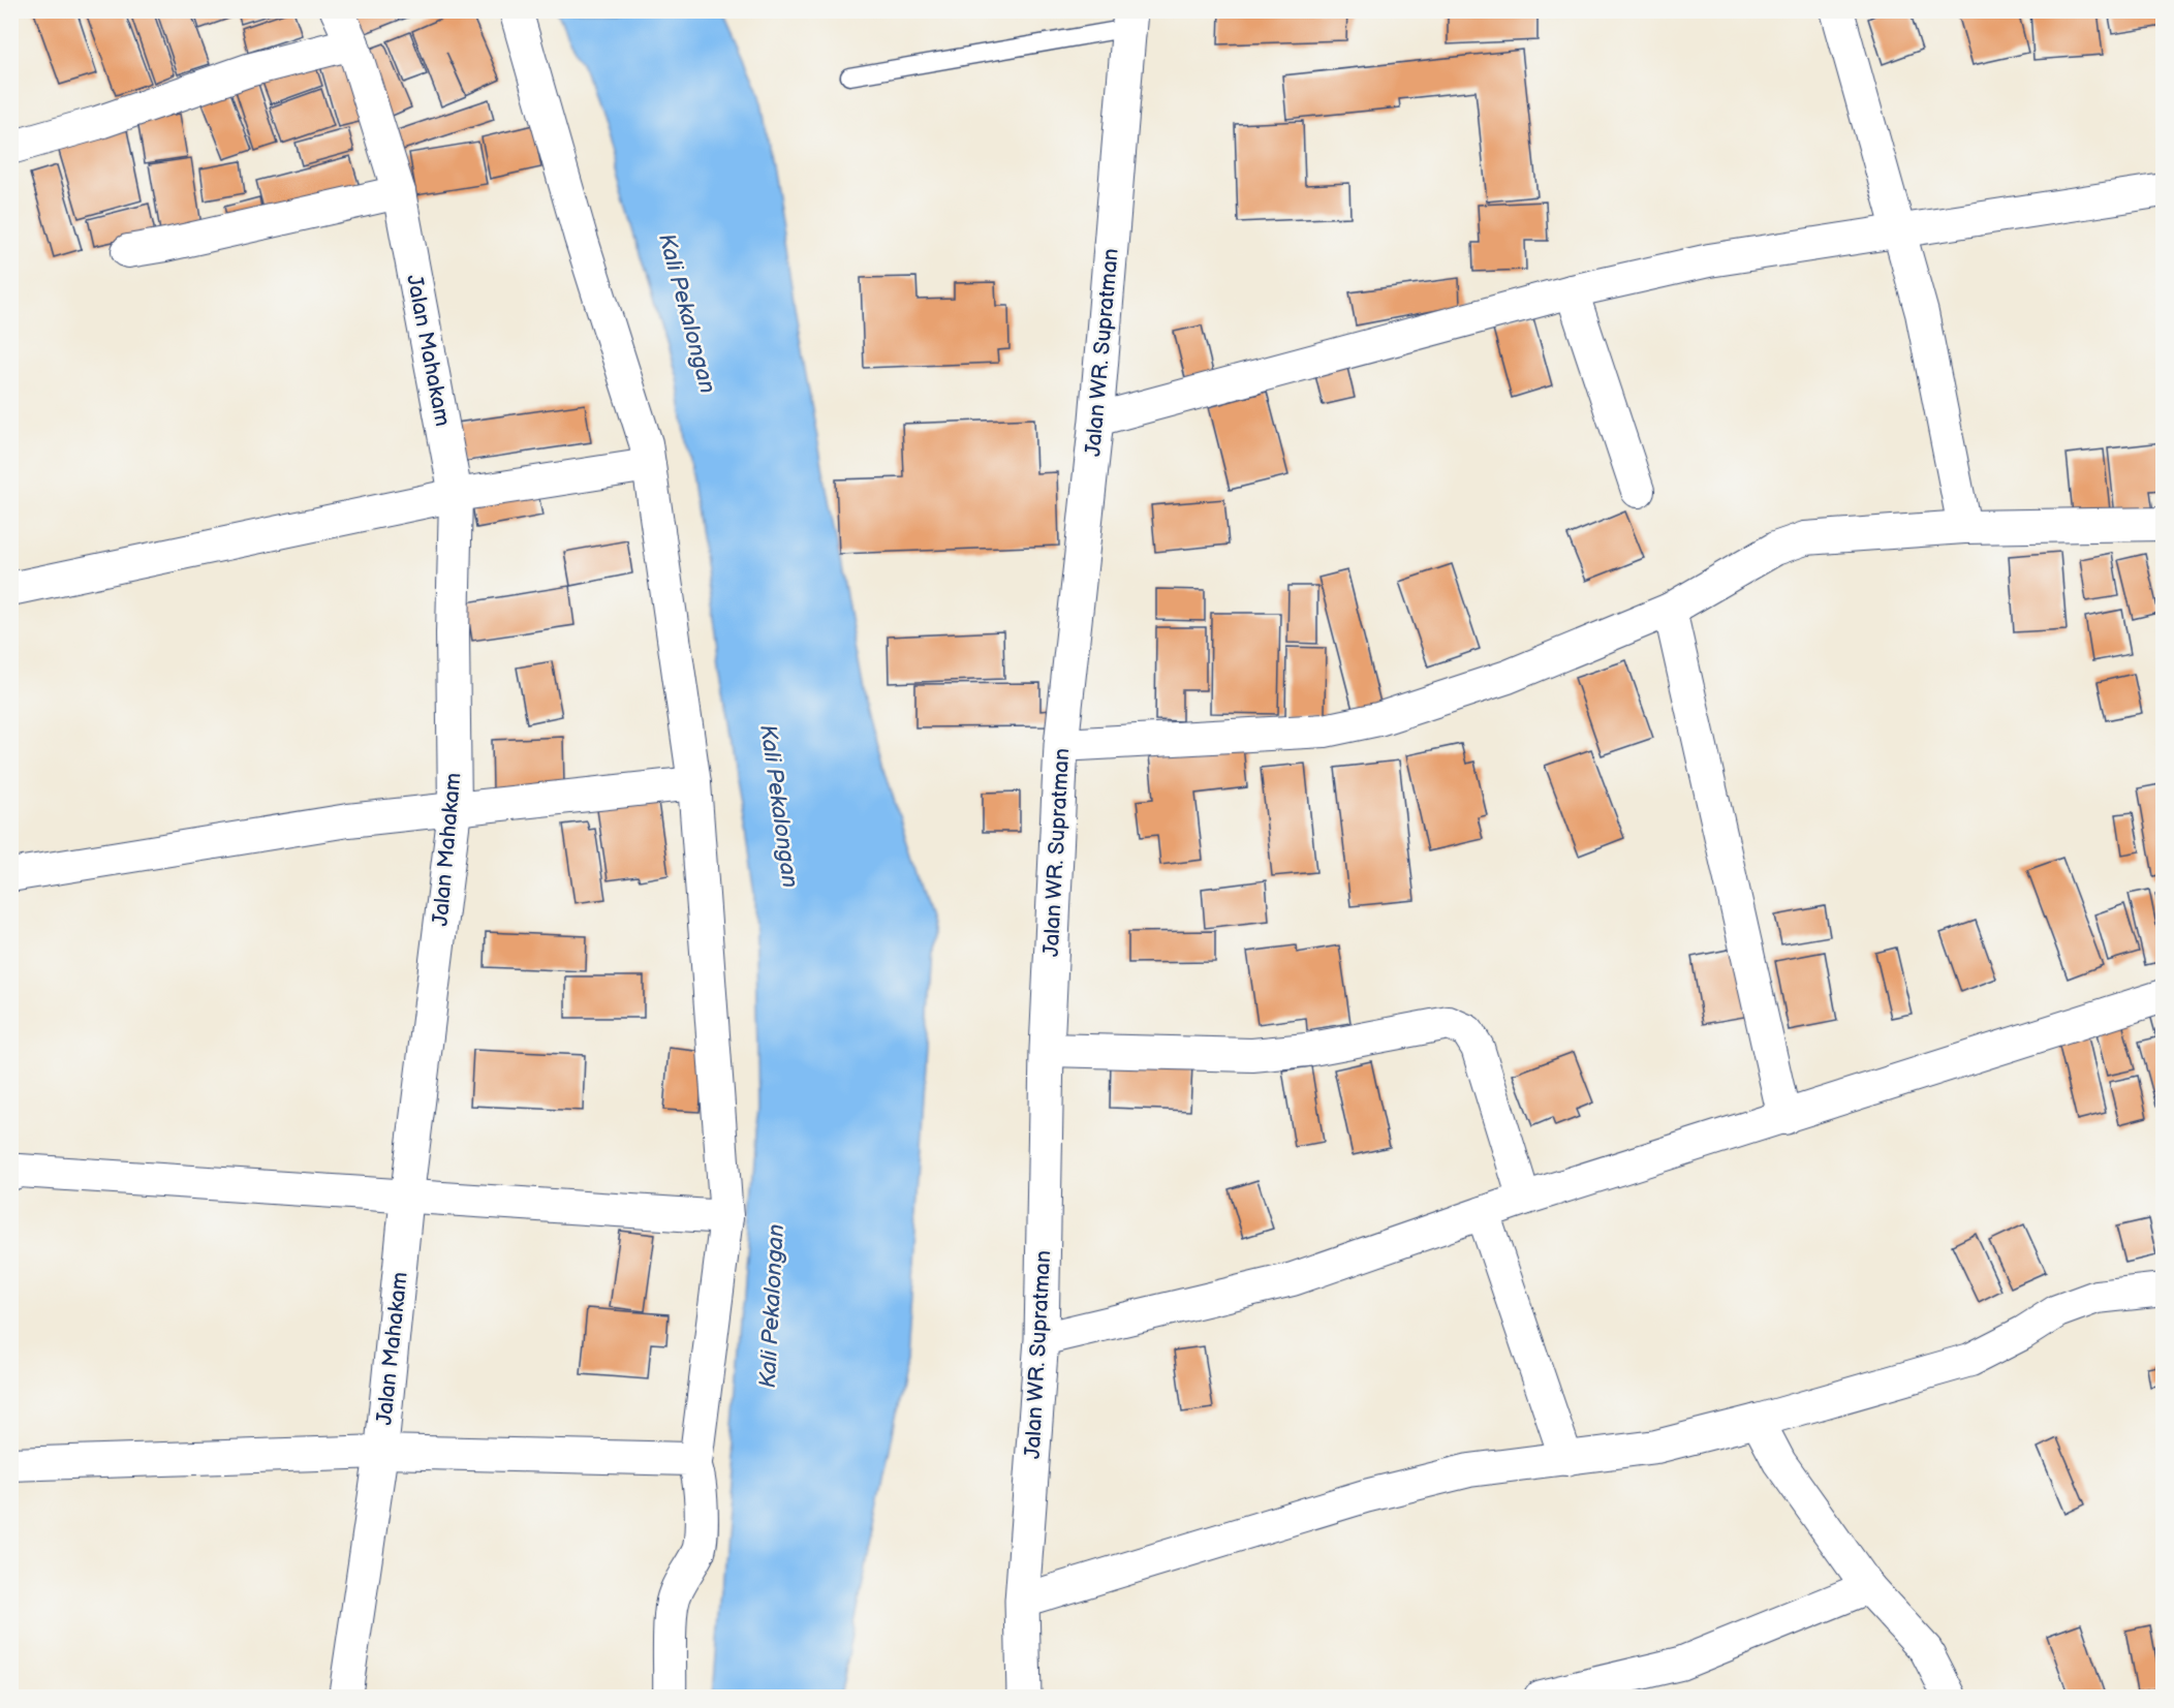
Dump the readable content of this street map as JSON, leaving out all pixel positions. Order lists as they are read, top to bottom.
{
  "streets": {
    "street": ["Jalan Mahakam", "Jalan WR. Supratman"]
  },
  "water": ["Kali Pekalongan"]
}
